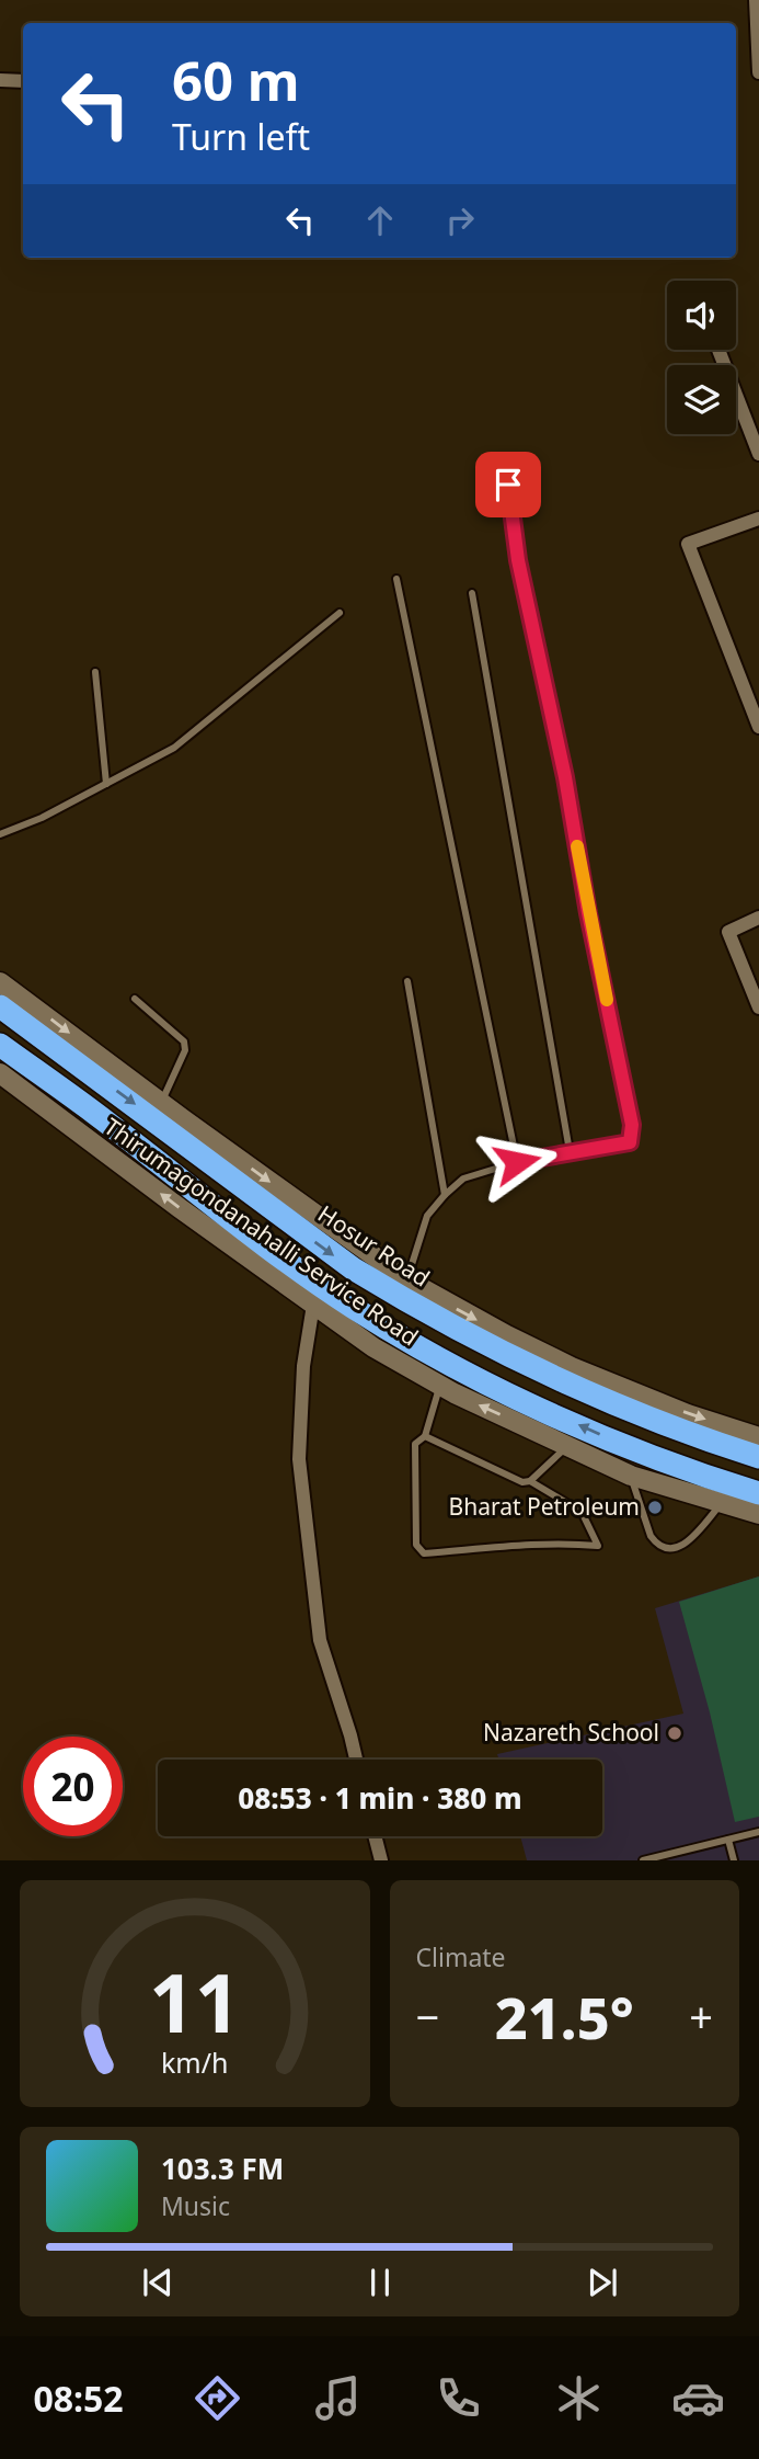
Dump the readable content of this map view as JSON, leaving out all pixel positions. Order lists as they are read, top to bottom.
{
  "streets": {
    "highway": ["Hosur Road"],
    "street": ["Thirumagondanahalli Service Road"]
  },
  "places": ["Bharat Petroleum", "Nazareth School"],
  "page": {
    "turn": ["60 m", "Turn left"],
    "limit": "20",
    "trip": "08:53 · 1 min · 380 m",
    "tile": "Climate",
    "heat": ["−", "21.5°", "+"],
    "song": ["103.3 FM", "Music"],
    "tabs": "08:52",
    "gauge": ["11", "km/h"]
  }
}
